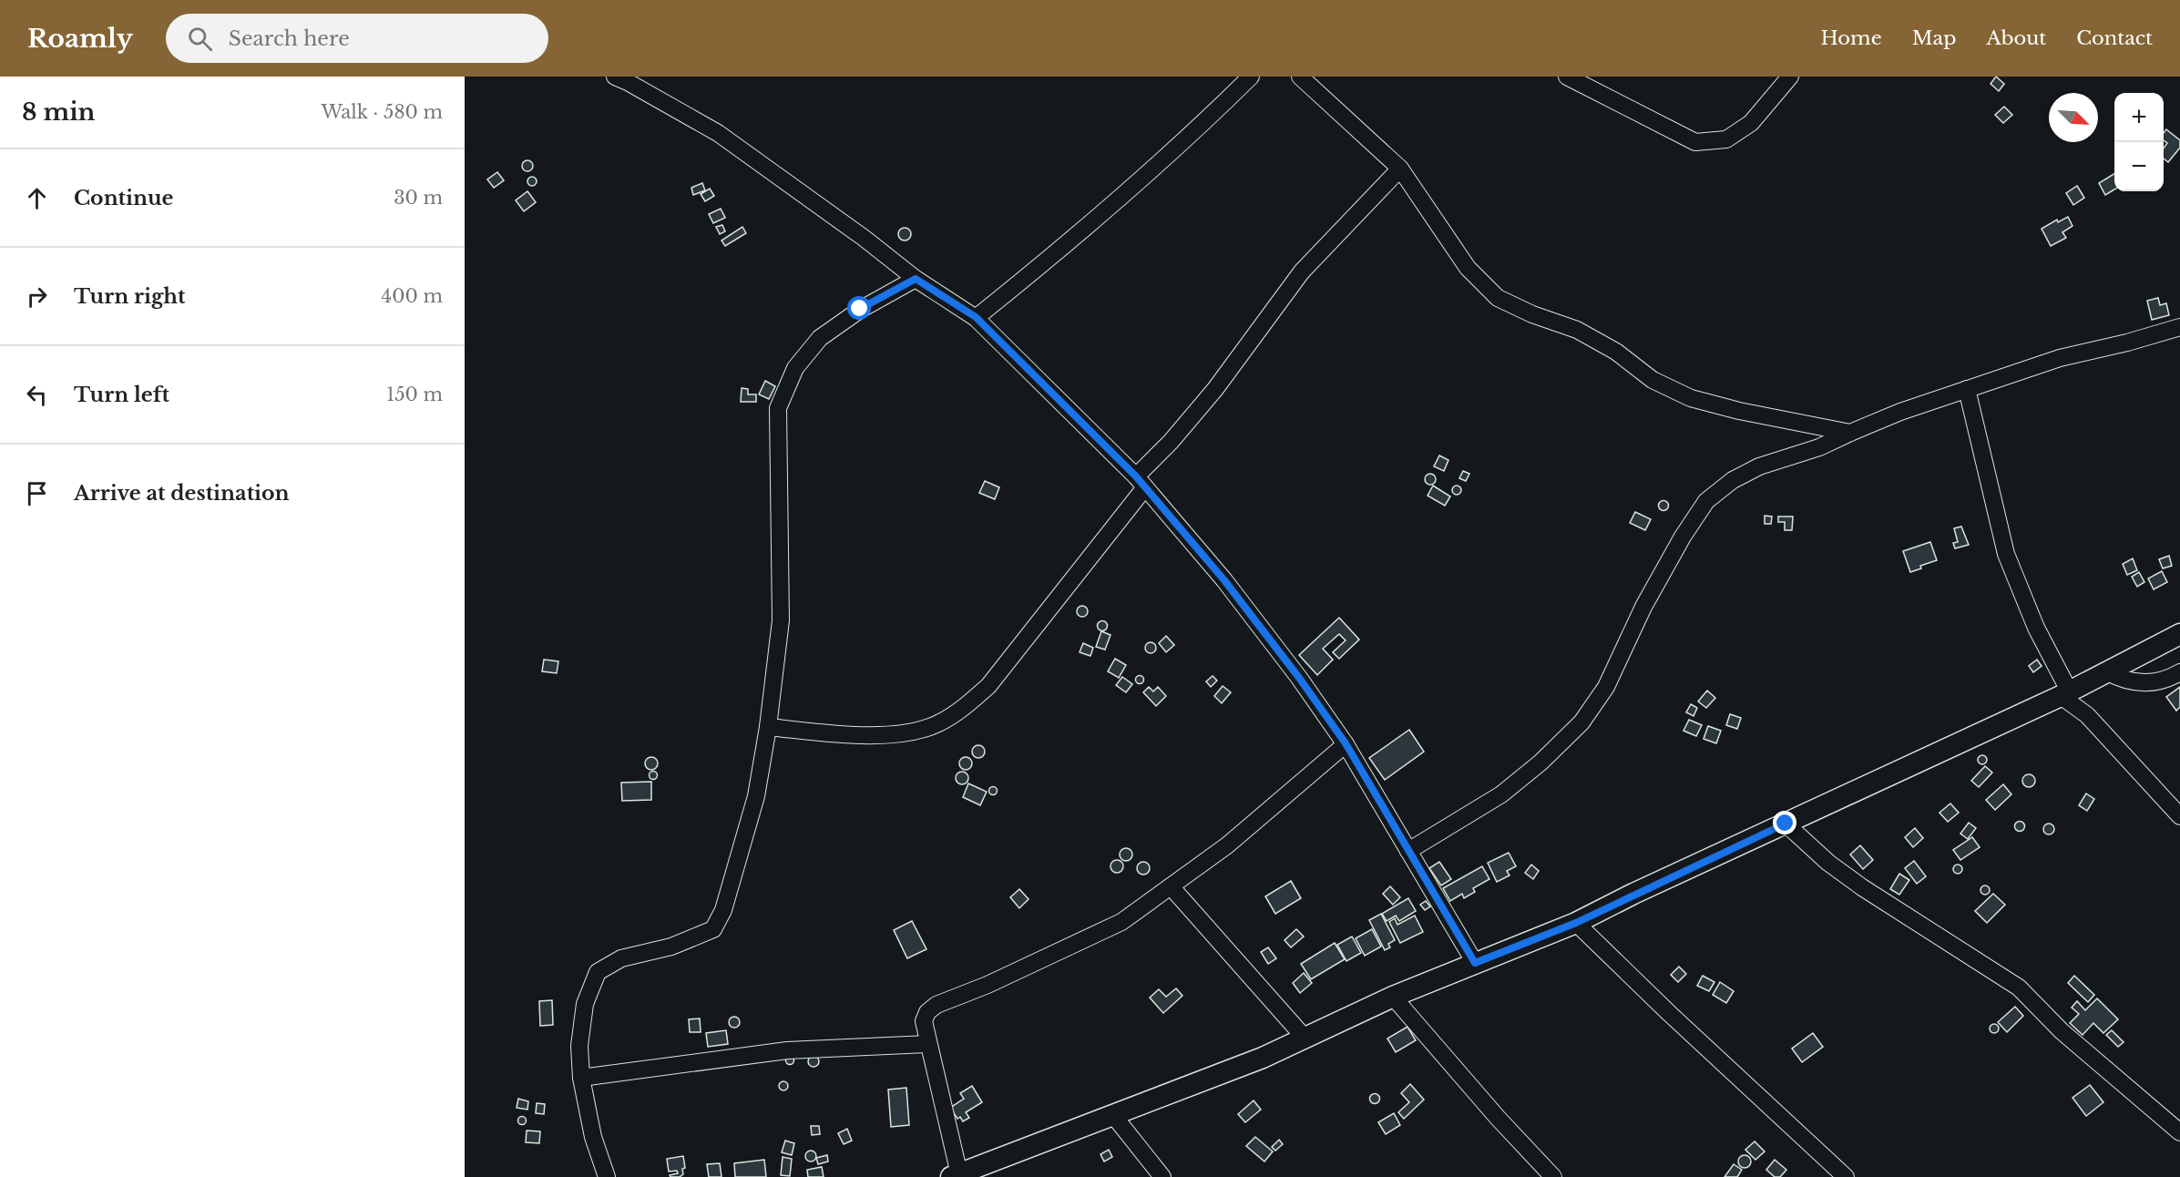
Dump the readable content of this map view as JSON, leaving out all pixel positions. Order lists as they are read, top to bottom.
{
  "north": "bottom right",
  "page": {
    "header": "Roamly",
    "search": "Search here",
    "nav": [
      "Home",
      "Map",
      "About",
      "Contact"
    ],
    "heading": ["8 min", "Walk · 580 m"],
    "map_buttons": ["+", "−"],
    "list": [
      ["Continue", "30 m"],
      ["Turn right", "400 m"],
      ["Turn left", "150 m"],
      "Arrive at destination"
    ]
  }
}
